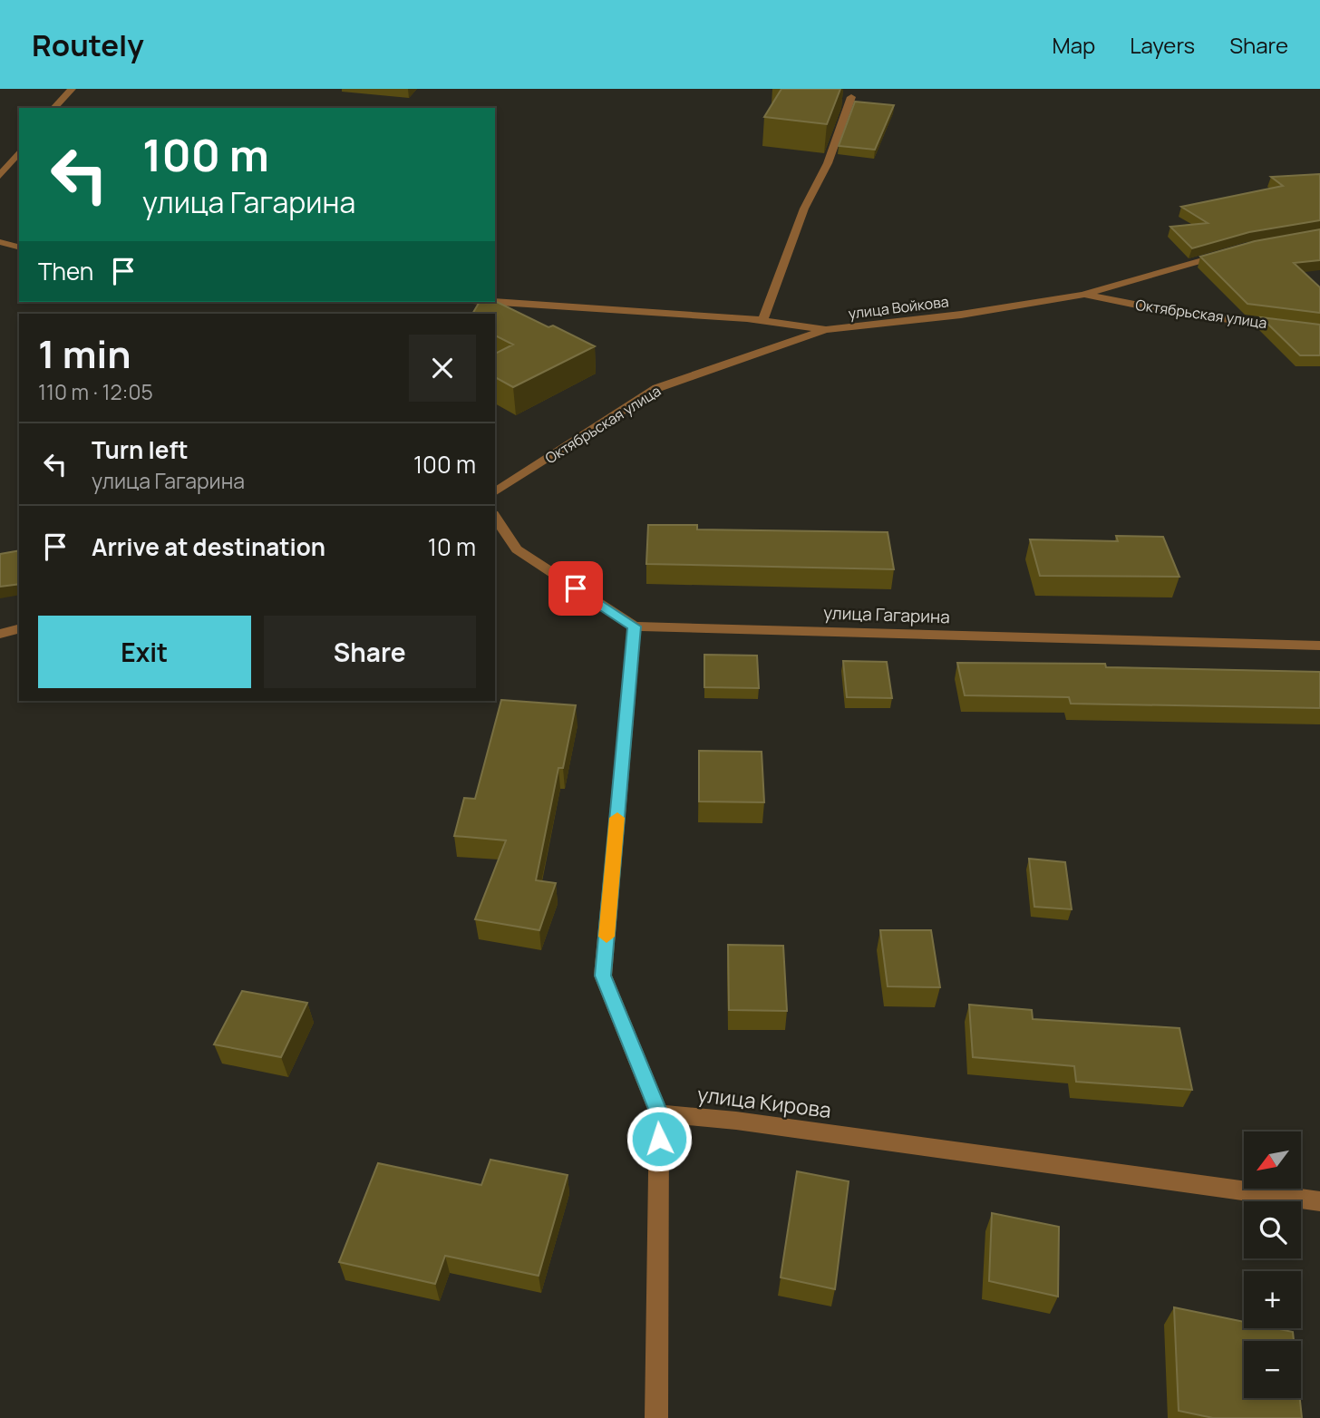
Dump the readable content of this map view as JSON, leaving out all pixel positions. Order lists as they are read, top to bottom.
{
  "streets": {
    "street": [
      "улица Войкова",
      "Октябрьская улица",
      "улица Гагарина",
      "улица Кирова"
    ]
  },
  "crossings": [
    ["улица Войкова", "Октябрьская улица"]
  ],
  "north": "bottom left",
  "page": {
    "header": "Routely",
    "nav": ["Map", "Layers", "Share"],
    "turn": ["100 m", "улица Гагарина"],
    "then": "Then",
    "heading": ["1 min", "110 m · 12:05"],
    "list": [
      {
        "name": "Turn left",
        "note": "улица Гагарина",
        "value": "100 m"
      },
      {
        "name": "Arrive at destination",
        "value": "10 m"
      }
    ],
    "buttons": ["Exit", "Share"],
    "map_buttons": ["+", "−"]
  }
}
